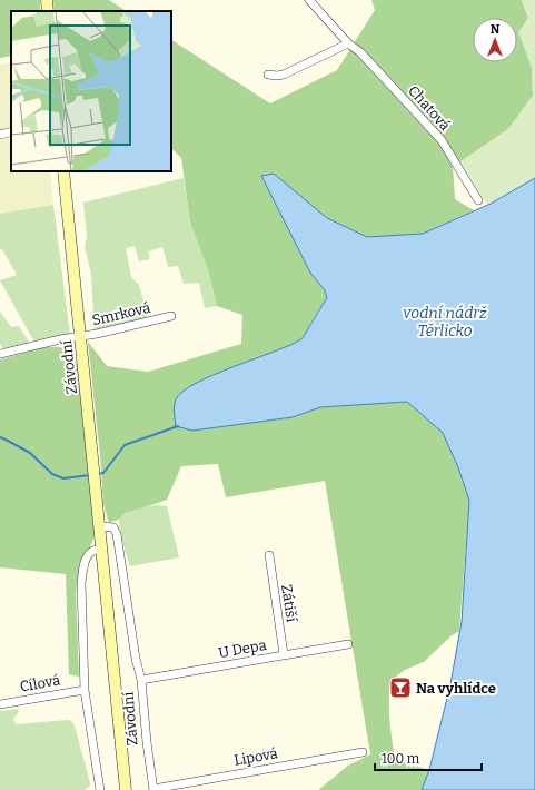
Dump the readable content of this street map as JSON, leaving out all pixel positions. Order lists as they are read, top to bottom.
{
  "streets": {
    "main road": ["Závodní"],
    "street": [
      "Chatová",
      "Smrková",
      "Zátiší",
      "U Depa",
      "Cílová",
      "Lipová"
    ]
  },
  "crossings": [
    ["Smrková", "Závodní"],
    ["Závodní", "U Depa"],
    ["Závodní", "Lipová"],
    ["Zátiší", "U Depa"]
  ],
  "water": ["vodní nádrž Těrlicko"],
  "places": {
    "bar": ["Na vyhlídce"]
  },
  "scale_bar": "100 m",
  "north": "top"
}
